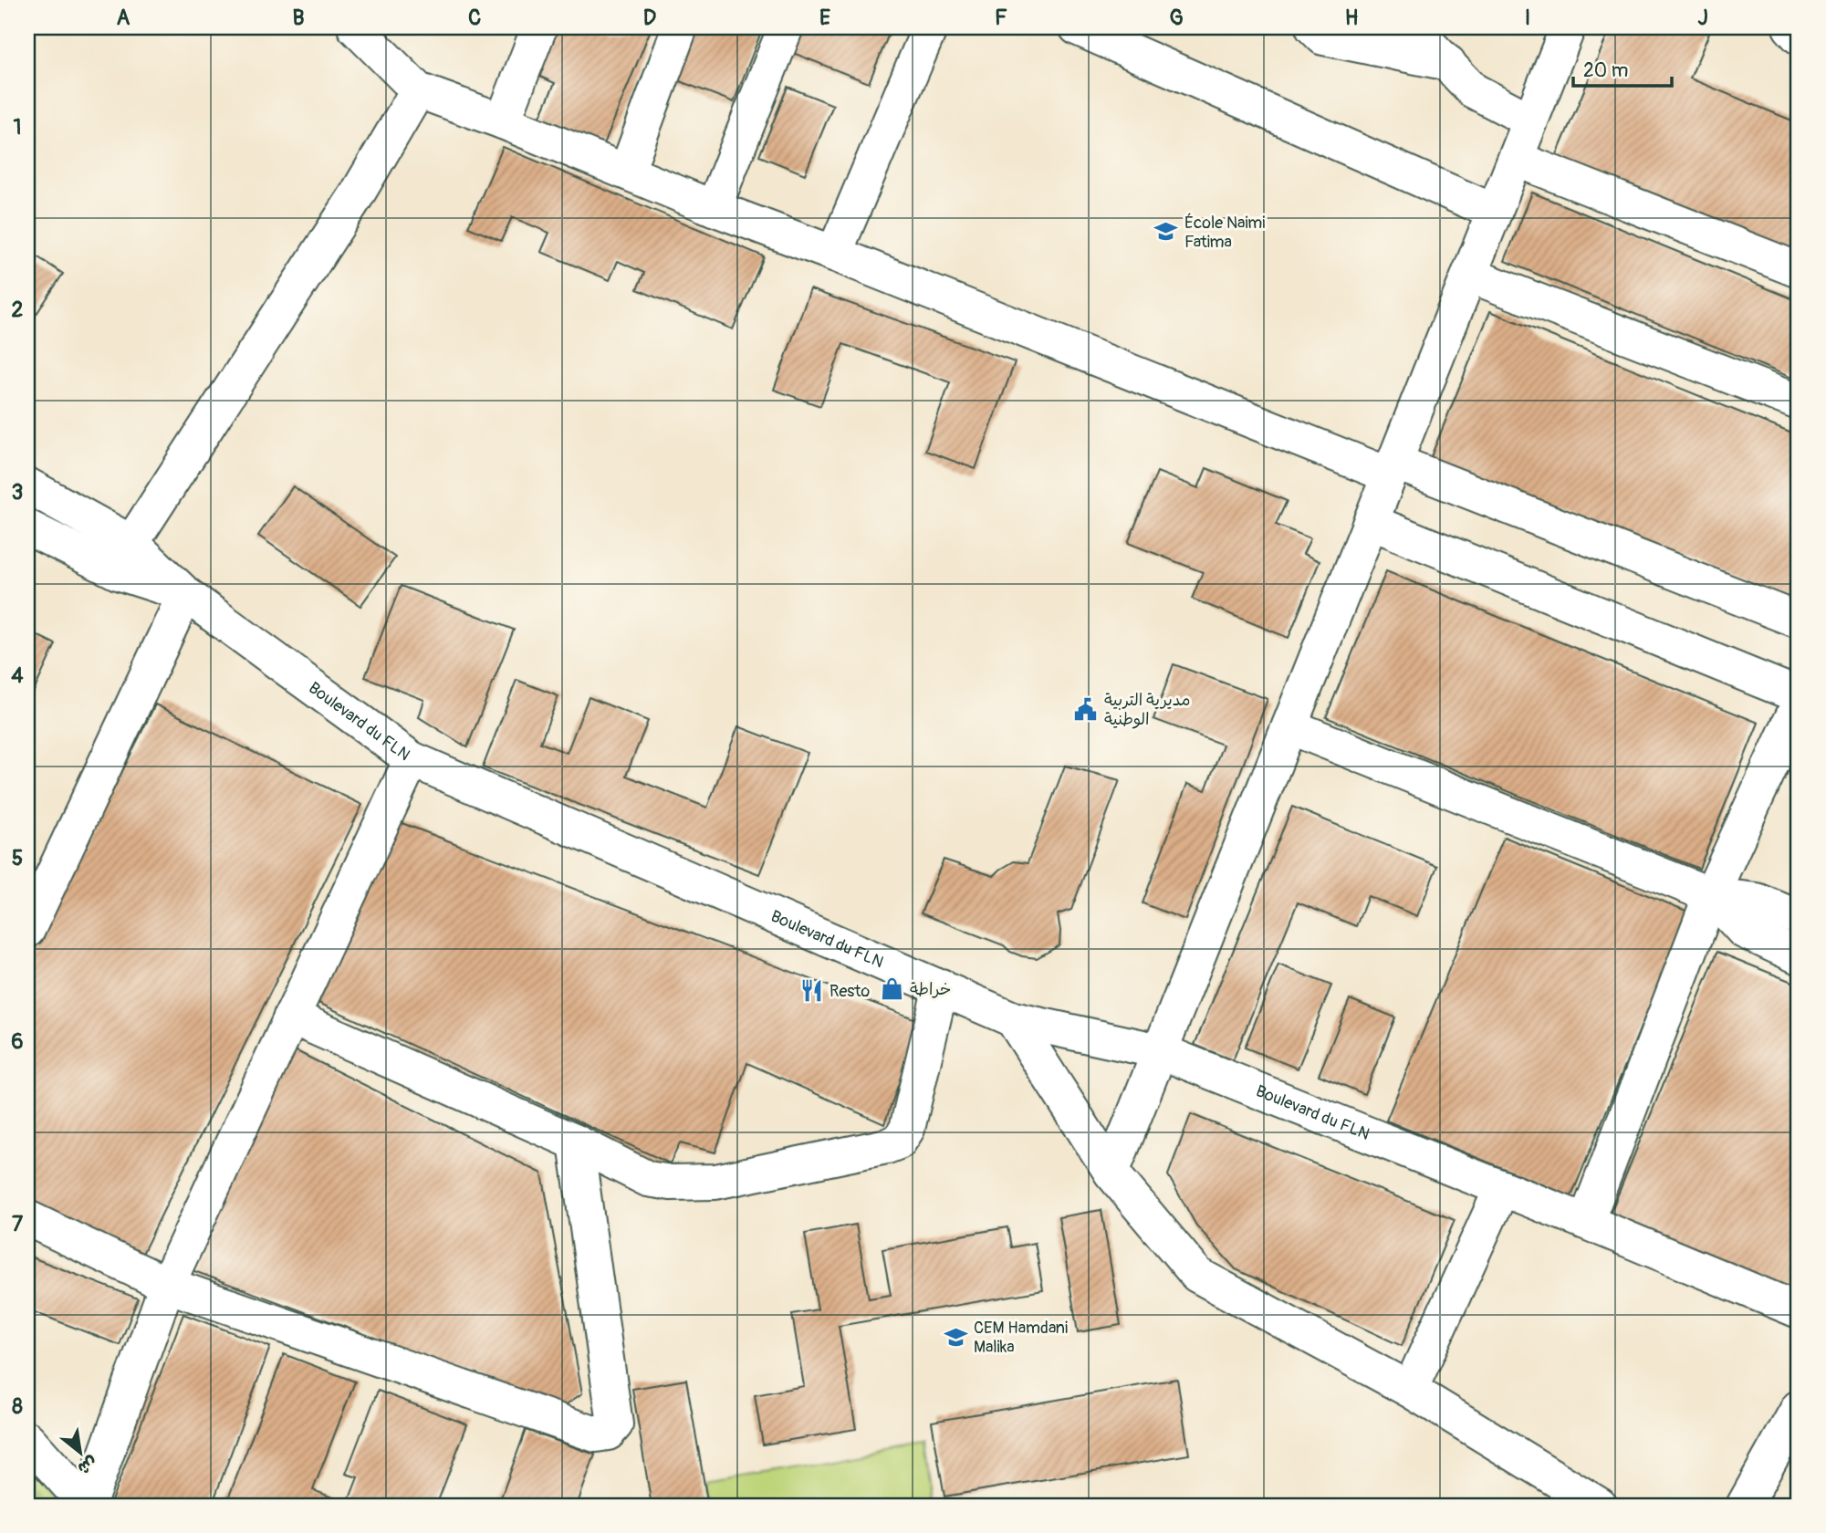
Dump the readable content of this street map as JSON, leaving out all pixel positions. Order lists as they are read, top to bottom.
{
  "streets": {
    "street": ["Boulevard du FLN"]
  },
  "places": {
    "school or university": ["École Naimi Fatima", "CEM Hamdani Malika"],
    "public building": ["مديرية التربية الوطنية"],
    "shop": ["خراطة"],
    "restaurant": ["Resto"]
  },
  "scale_bar": "20 m",
  "north": "bottom right",
  "grid": {
    "columns": [
      "A",
      "B",
      "C",
      "D",
      "E",
      "F",
      "G",
      "H",
      "I",
      "J"
    ],
    "rows": [
      "1",
      "2",
      "3",
      "4",
      "5",
      "6",
      "7",
      "8"
    ]
  }
}
